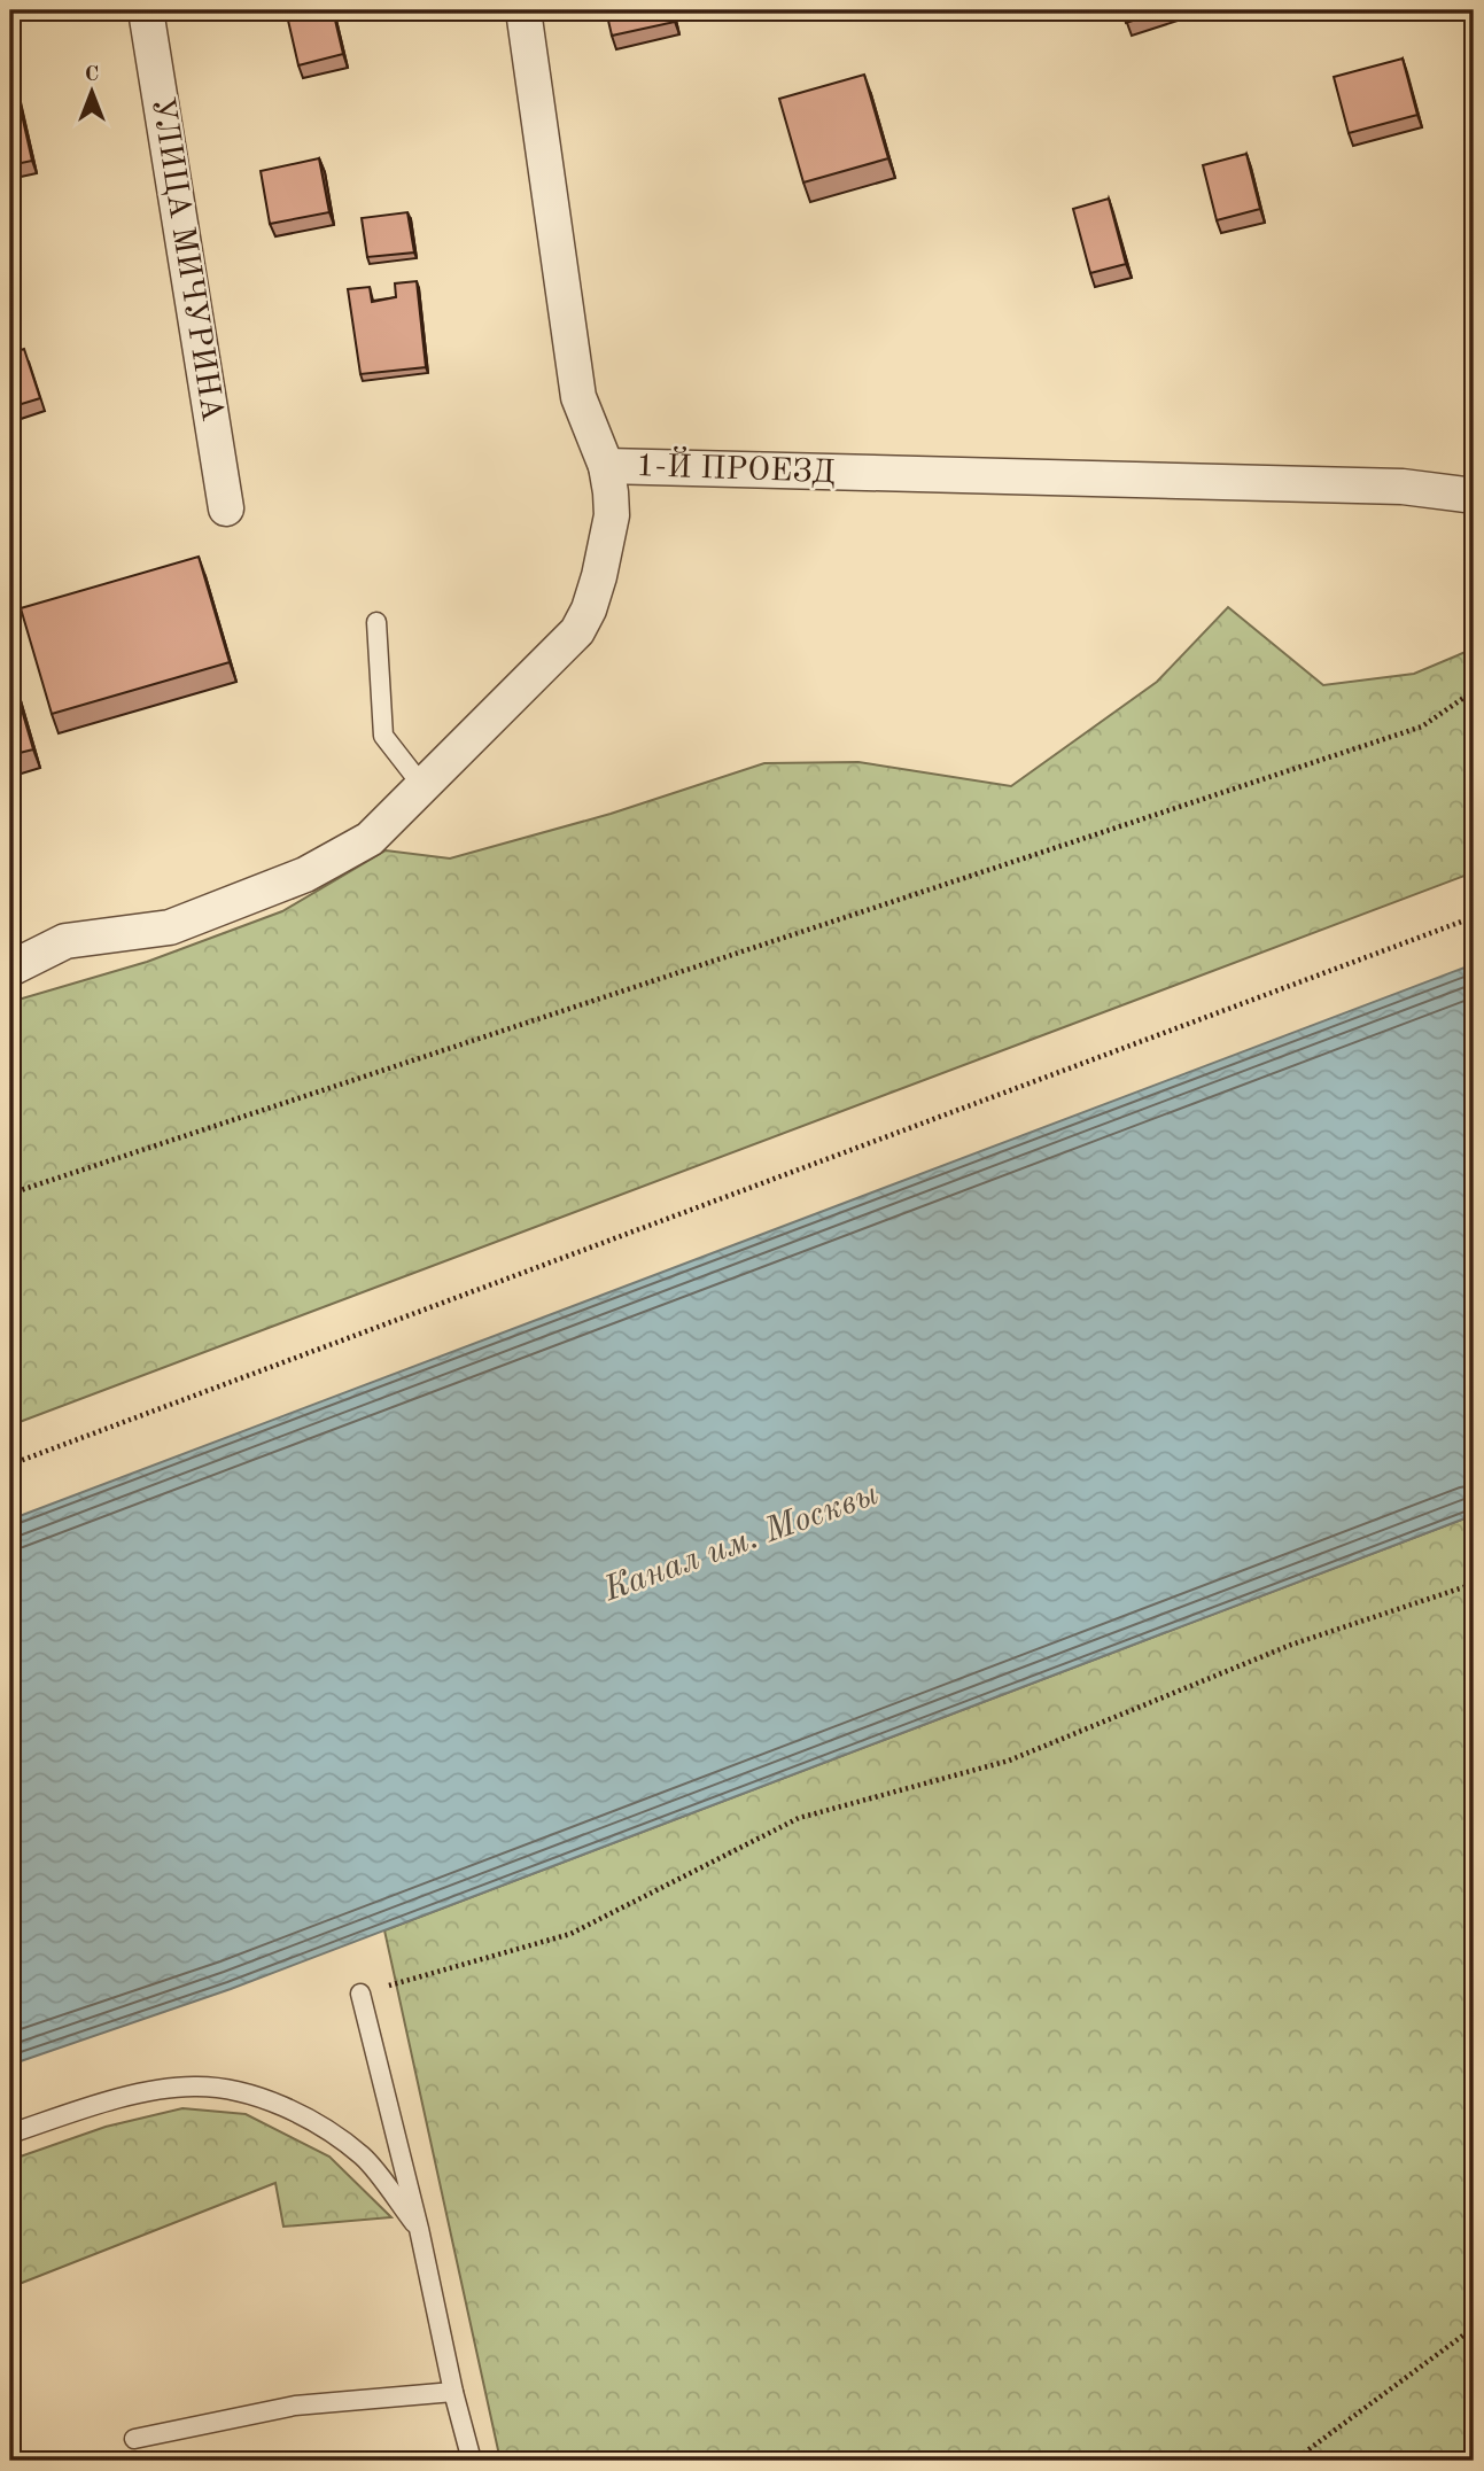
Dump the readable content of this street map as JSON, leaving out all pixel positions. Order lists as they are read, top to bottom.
{
  "streets": {
    "street": ["УЛИЦА МИЧУРИНА", "1-Й ПРОЕЗД"]
  },
  "water": ["Канал им. Москвы"],
  "north": "top"
}
